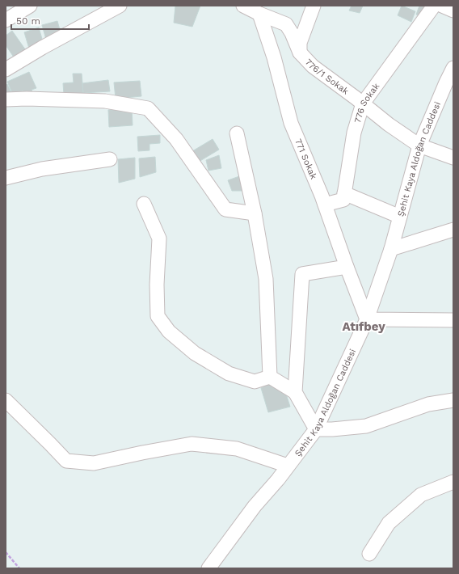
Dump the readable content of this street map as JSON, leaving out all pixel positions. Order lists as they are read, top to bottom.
{
  "streets": {
    "street": [
      "776/1 Sokak",
      "776 Sokak",
      "771 Sokak",
      "Şehit Kaya Aldoğan Caddesi"
    ]
  },
  "crossings": [
    ["776/1 Sokak", "776 Sokak"],
    ["776/1 Sokak", "771 Sokak"],
    ["776/1 Sokak", "Şehit Kaya Aldoğan Caddesi"],
    ["771 Sokak", "Şehit Kaya Aldoğan Caddesi"]
  ],
  "districts": ["Atıfbey"],
  "scale_bar": "50 m"
}
